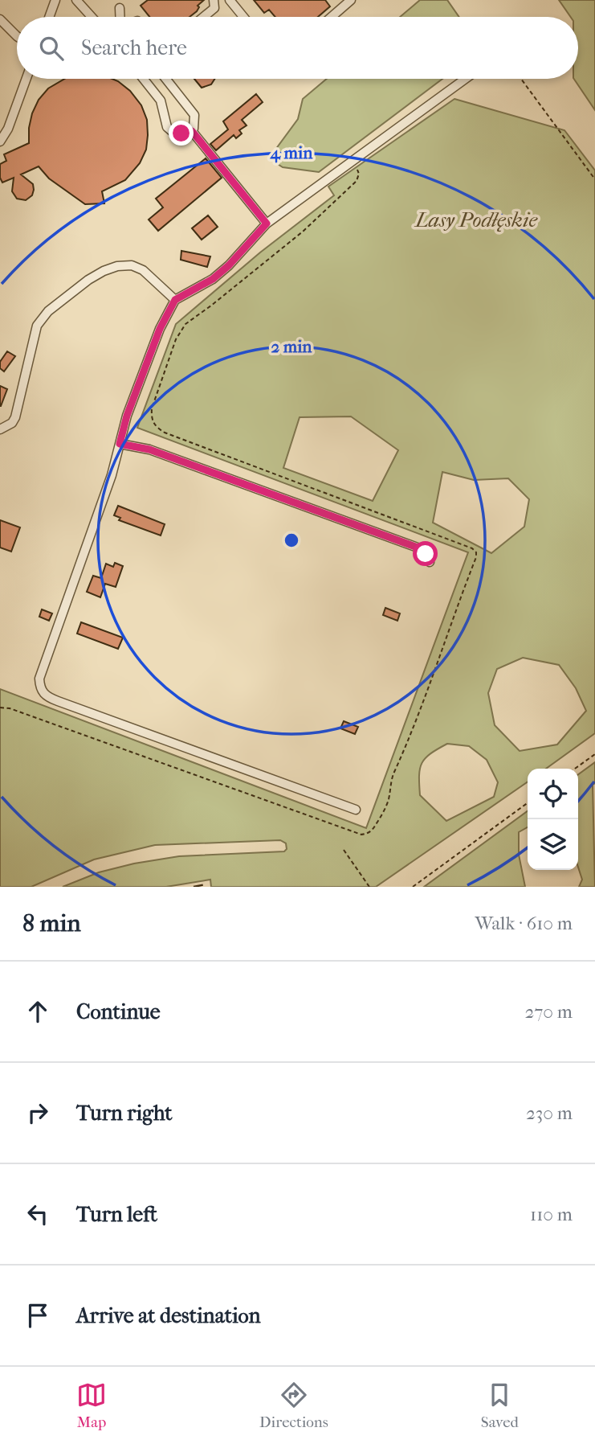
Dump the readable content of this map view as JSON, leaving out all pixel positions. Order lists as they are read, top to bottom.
{
  "parks": ["Lasy Podłęskie"],
  "page": {
    "search": "Search here",
    "heading": ["8 min", "Walk · 610 m"],
    "list": [
      ["Continue", "270 m"],
      ["Turn right", "230 m"],
      ["Turn left", "110 m"],
      "Arrive at destination"
    ],
    "nav": ["Map", "Directions", "Saved"]
  },
  "rings": ["4 min", "2 min"]
}
